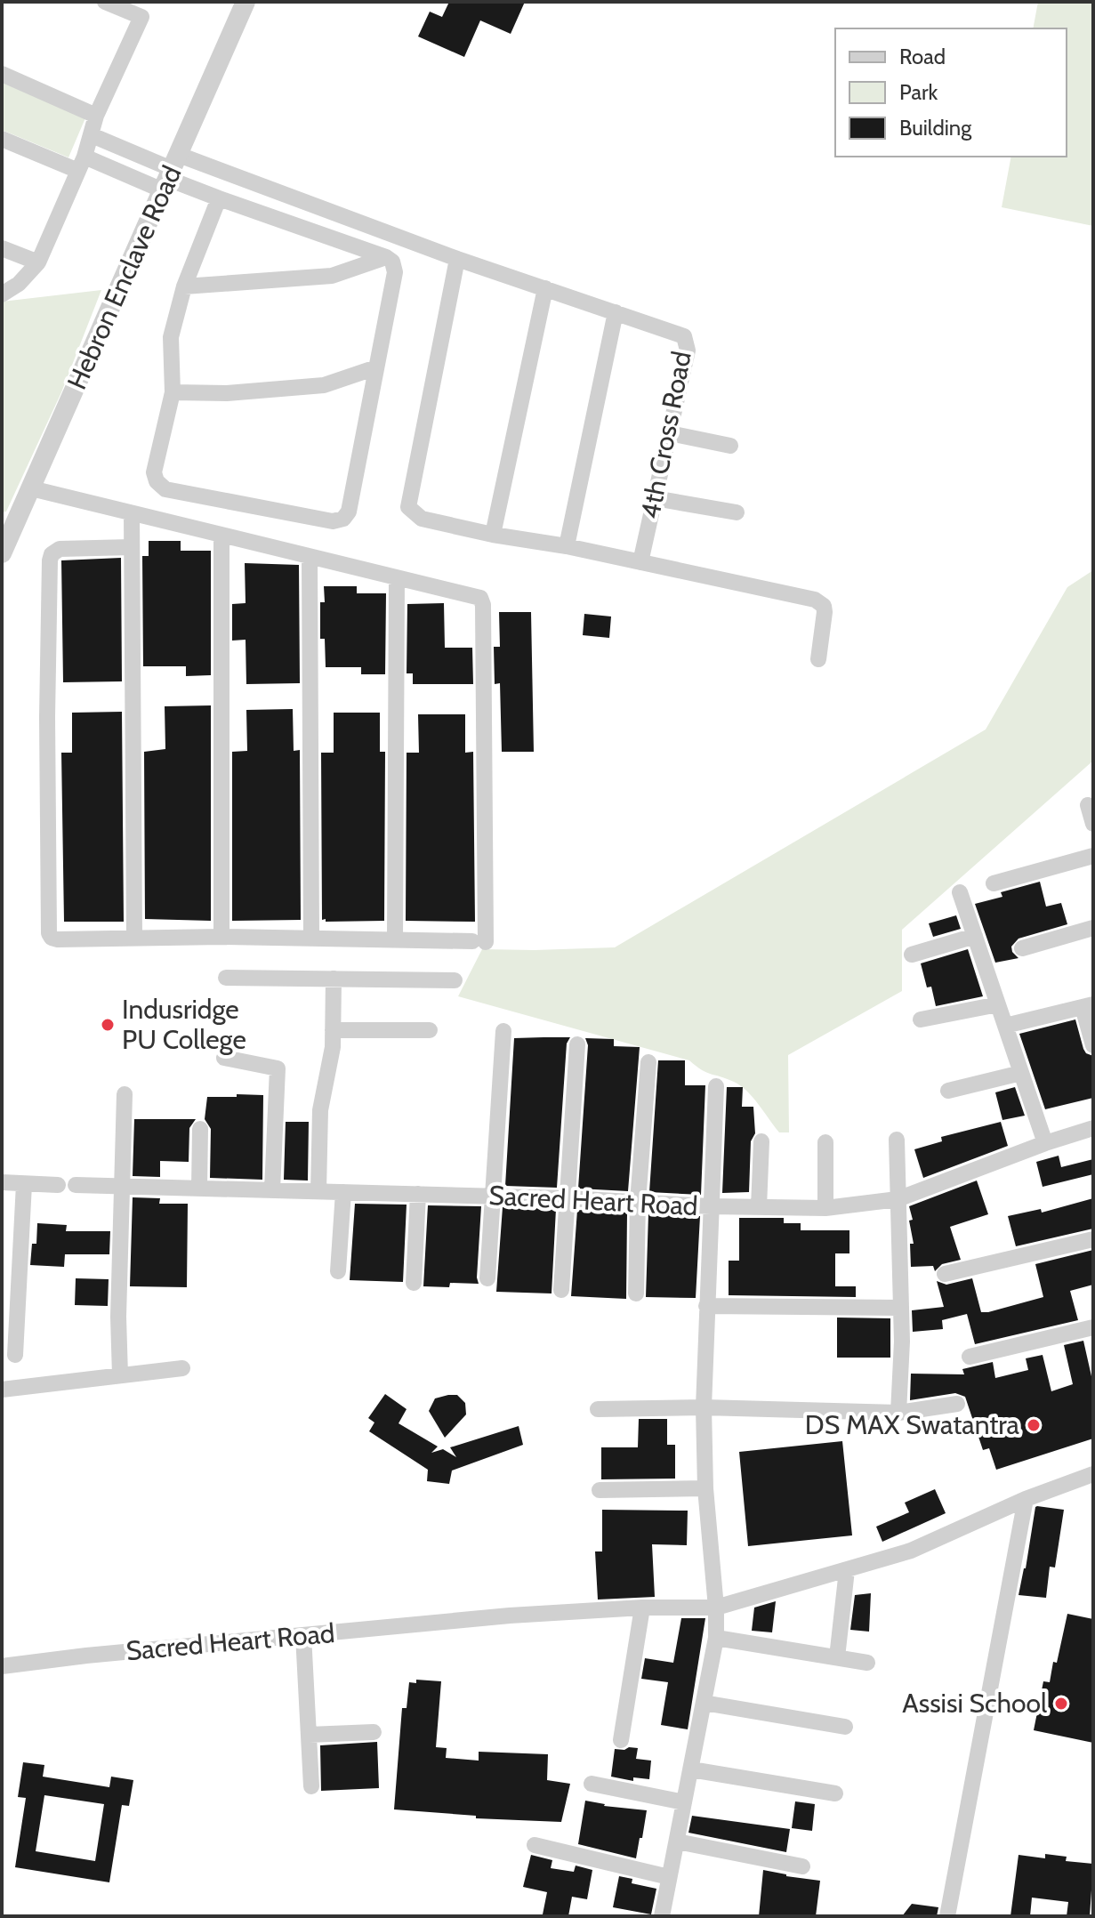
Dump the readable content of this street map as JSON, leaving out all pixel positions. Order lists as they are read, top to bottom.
{
  "streets": {
    "street": ["Hebron Enclave Road", "4th Cross Road", "Sacred Heart Road"]
  },
  "places": ["Indusridge PU College", "DS MAX Swatantra", "Assisi School"],
  "legend": ["Road", "Park", "Building"]
}
